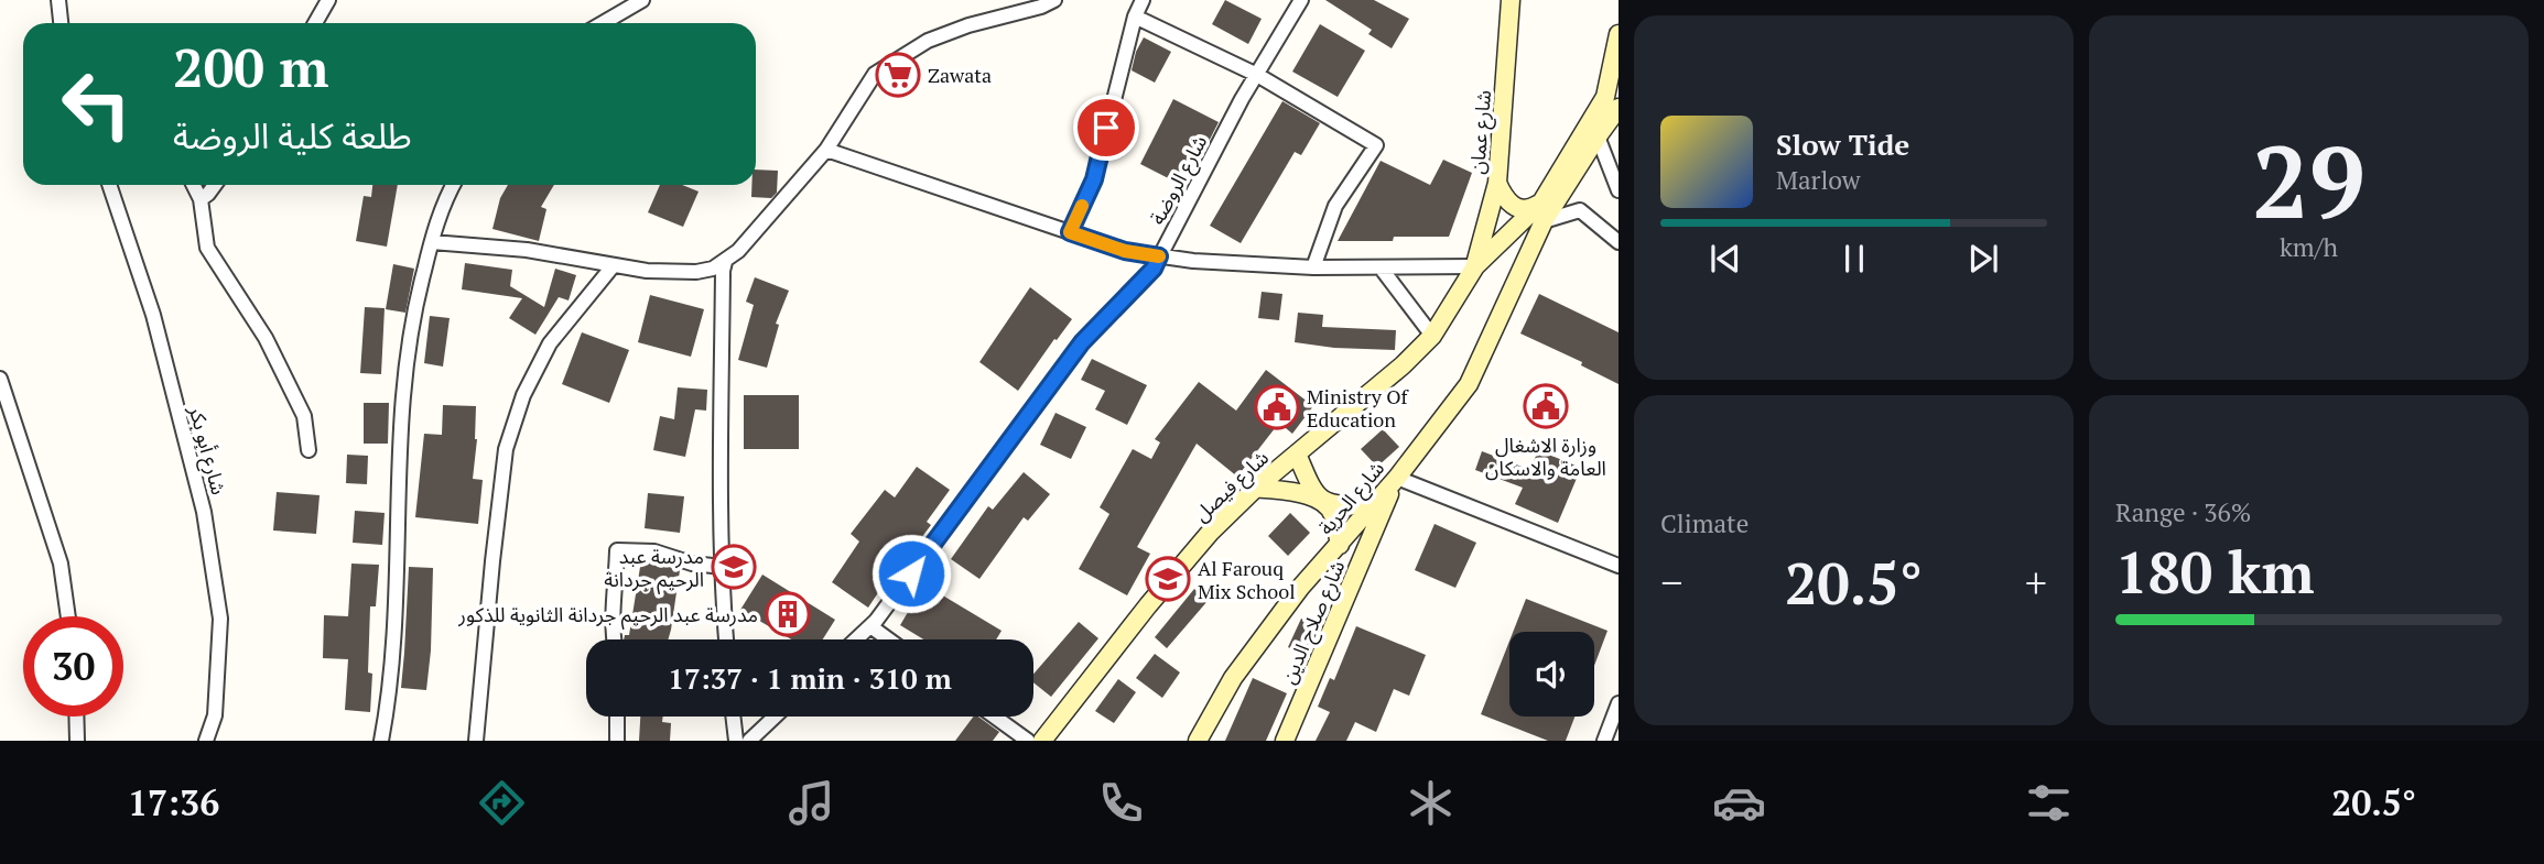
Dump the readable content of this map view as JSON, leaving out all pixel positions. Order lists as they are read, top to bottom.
{
  "streets": {
    "main road": [
      "شارع عمان",
      "شارع فيصل",
      "شارع الحرية",
      "شارع صلاح الدين"
    ],
    "street": ["شارع الروضة", "شارع أبو بكر"]
  },
  "crossings": [
    ["شارع عمان", "شارع فيصل"],
    ["شارع فيصل", "شارع الحرية"],
    ["شارع الحرية", "شارع صلاح الدين"]
  ],
  "places": {
    "supermarket": ["Zawata"],
    "public building": ["وزارة الاشغال العامة والاسكان", "Ministry Of Education"],
    "school or university": ["مدرسة عبد الرحيم جردانة", "Al Farouq Mix School"],
    "building": ["مدرسة عبد الرحيم جردانة الثانوية للذكور"]
  },
  "page": {
    "tile": [
      ["29", "km/h"],
      "Climate",
      ["Range · 36%", "180 km"]
    ],
    "turn": ["200 m", "طلعة كلية الروضة"],
    "song": ["Slow Tide", "Marlow"],
    "heat": ["−", "20.5°", "+"],
    "limit": "30",
    "trip": "17:37 · 1 min · 310 m",
    "tabs": ["17:36", "20.5°"]
  }
}
